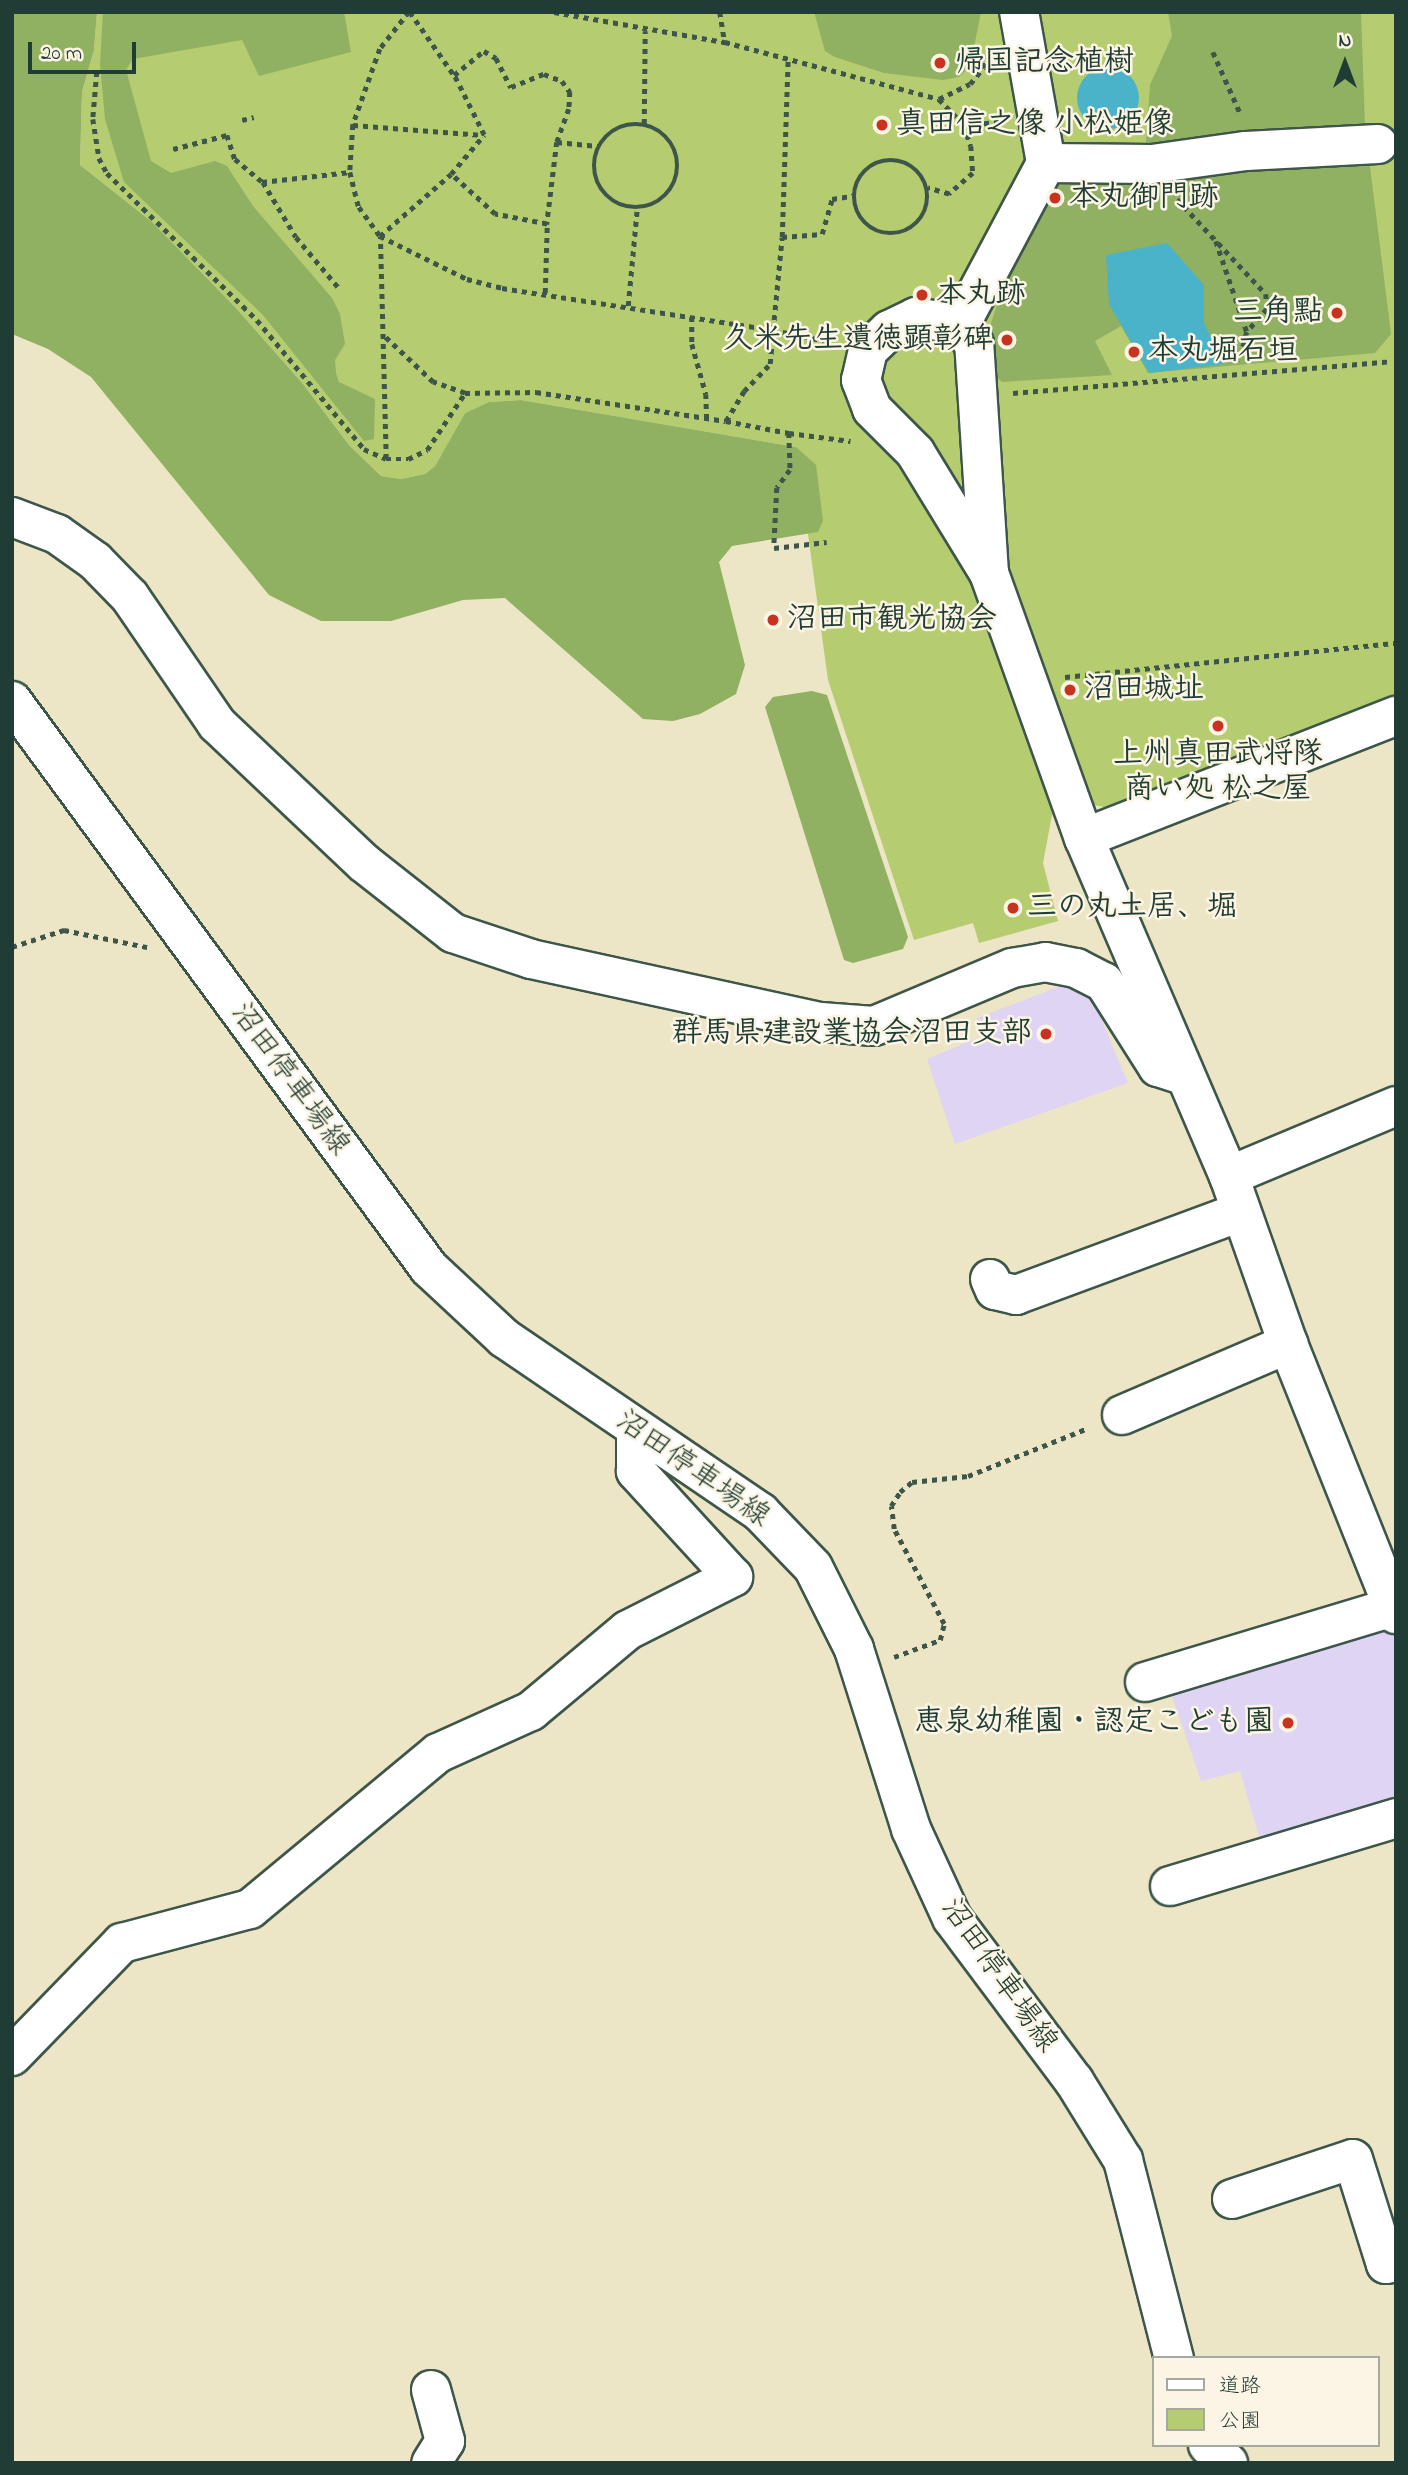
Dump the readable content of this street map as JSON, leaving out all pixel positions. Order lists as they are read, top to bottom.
{
  "streets": {
    "street": ["沼田停車場線"]
  },
  "places": [
    "帰国記念植樹",
    "真田信之像 小松姫像",
    "本丸御門跡",
    "本丸跡",
    "三角點",
    "久米先生遺徳顕彰碑",
    "本丸堀石垣",
    "沼田市観光協会",
    "沼田城址",
    "上州真田武将隊 商い処 松之屋",
    "三の丸土居、堀",
    "群馬県建設業協会沼田支部",
    "恵泉幼稚園・認定こども園"
  ],
  "legend": ["道路", "公園"],
  "scale_bar": "20 m",
  "north": "top"
}
